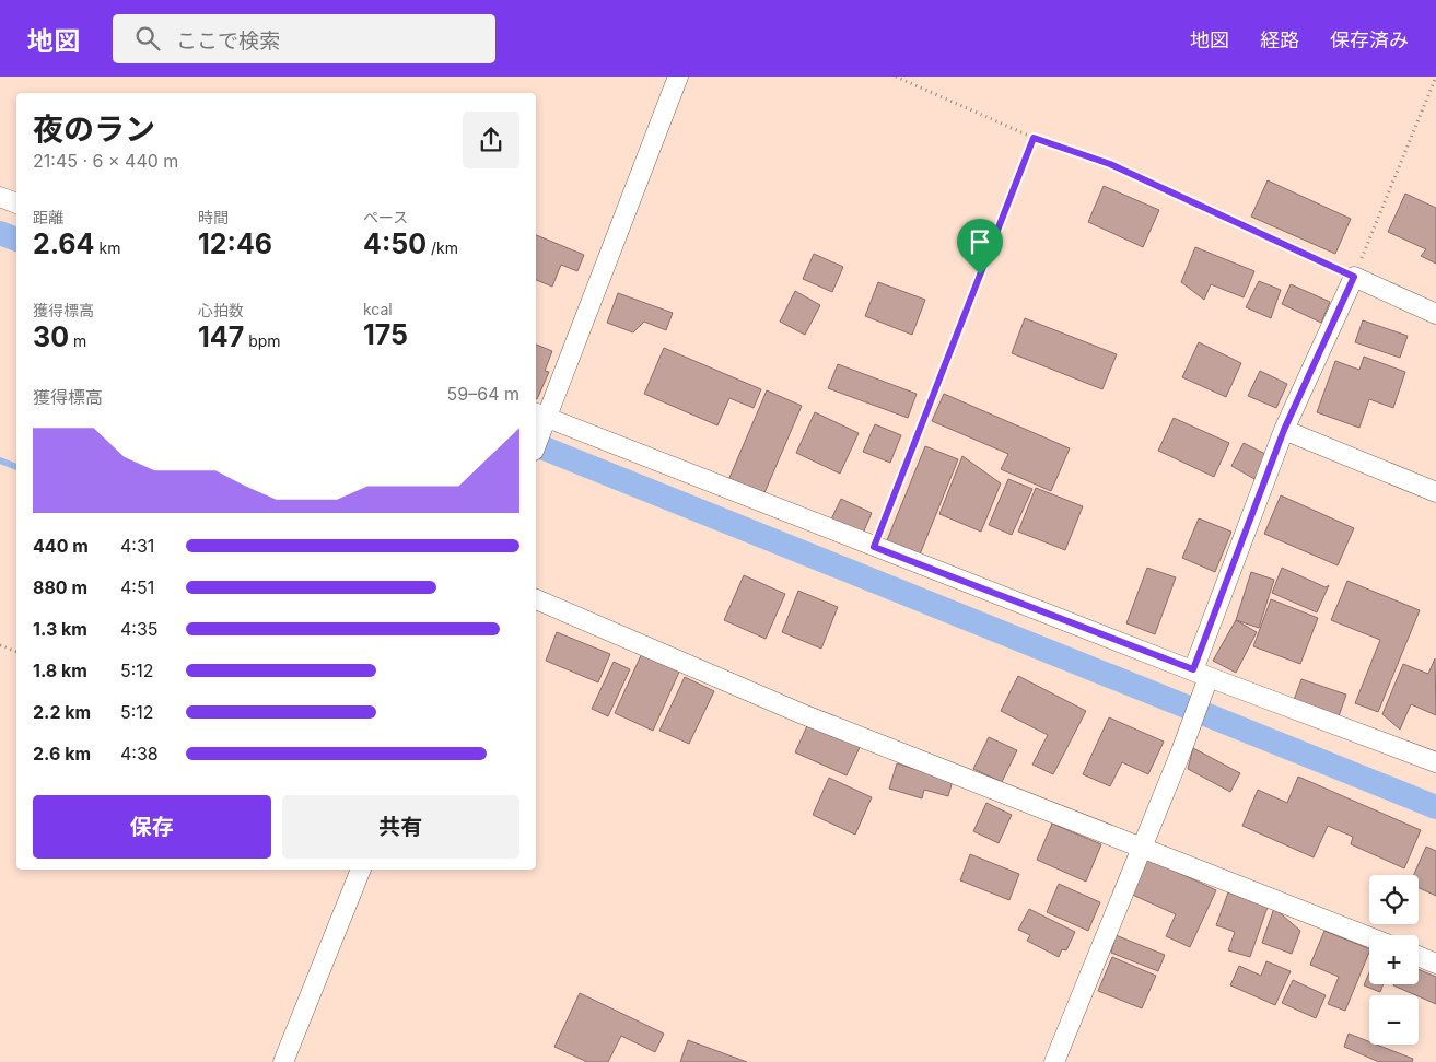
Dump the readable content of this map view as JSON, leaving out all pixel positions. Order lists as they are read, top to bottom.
{
  "page": {
    "header": "地図",
    "search": "ここで検索",
    "nav": ["地図", "経路", "保存済み"],
    "heading": ["夜のラン", "21:45 · 6 × 440 m"],
    "stats": [
      ["距離", "2.64 km"],
      ["時間", "12:46"],
      ["ペース", "4:50 /km"],
      ["獲得標高", "30 m"],
      ["心拍数", "147 bpm"],
      ["kcal", "175"]
    ],
    "chart": ["獲得標高", "59–64 m"],
    "list": [
      {
        "name": "440 m",
        "note": "4:31"
      },
      {
        "name": "880 m",
        "note": "4:51"
      },
      {
        "name": "1.3 km",
        "note": "4:35"
      },
      {
        "name": "1.8 km",
        "note": "5:12"
      },
      {
        "name": "2.2 km",
        "note": "5:12"
      },
      {
        "name": "2.6 km",
        "note": "4:38"
      }
    ],
    "buttons": ["保存", "共有"],
    "map_buttons": ["+", "−"]
  }
}
